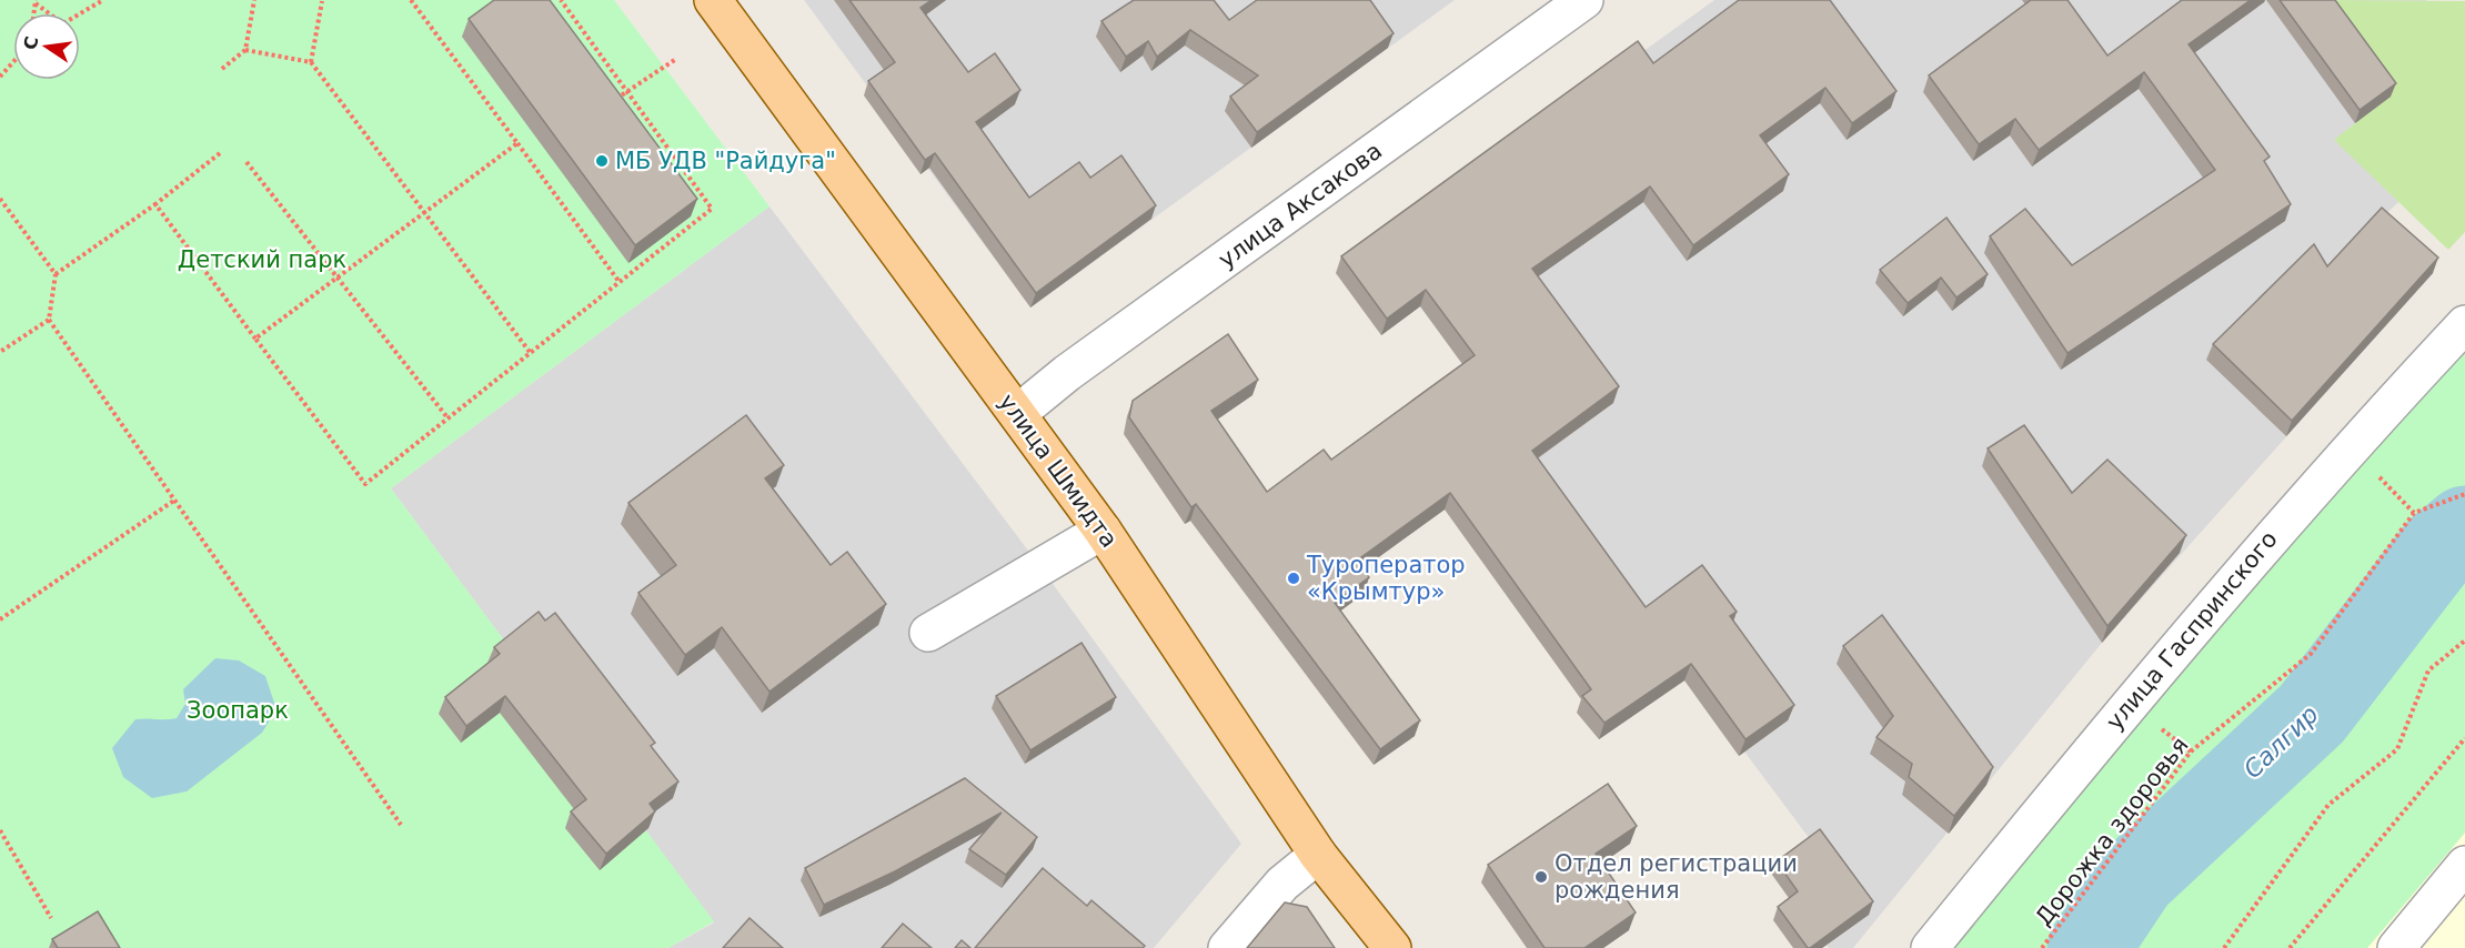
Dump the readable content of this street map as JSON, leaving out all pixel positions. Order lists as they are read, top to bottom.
{
  "streets": {
    "main road": ["улица Шмидта"],
    "street": ["улица Аксакова", "улица Гаспринского"],
    "path": ["Дорожка здоровья"]
  },
  "crossings": [
    ["улица Аксакова", "улица Шмидта"]
  ],
  "water": ["Салгир"],
  "parks": ["Детский парк", "Зоопарк"],
  "places": ["МБ УДВ \"Райдуга\"", "Туроператор «Крымтур»", "Отдел регистрации рождения"],
  "north": "left"
}
